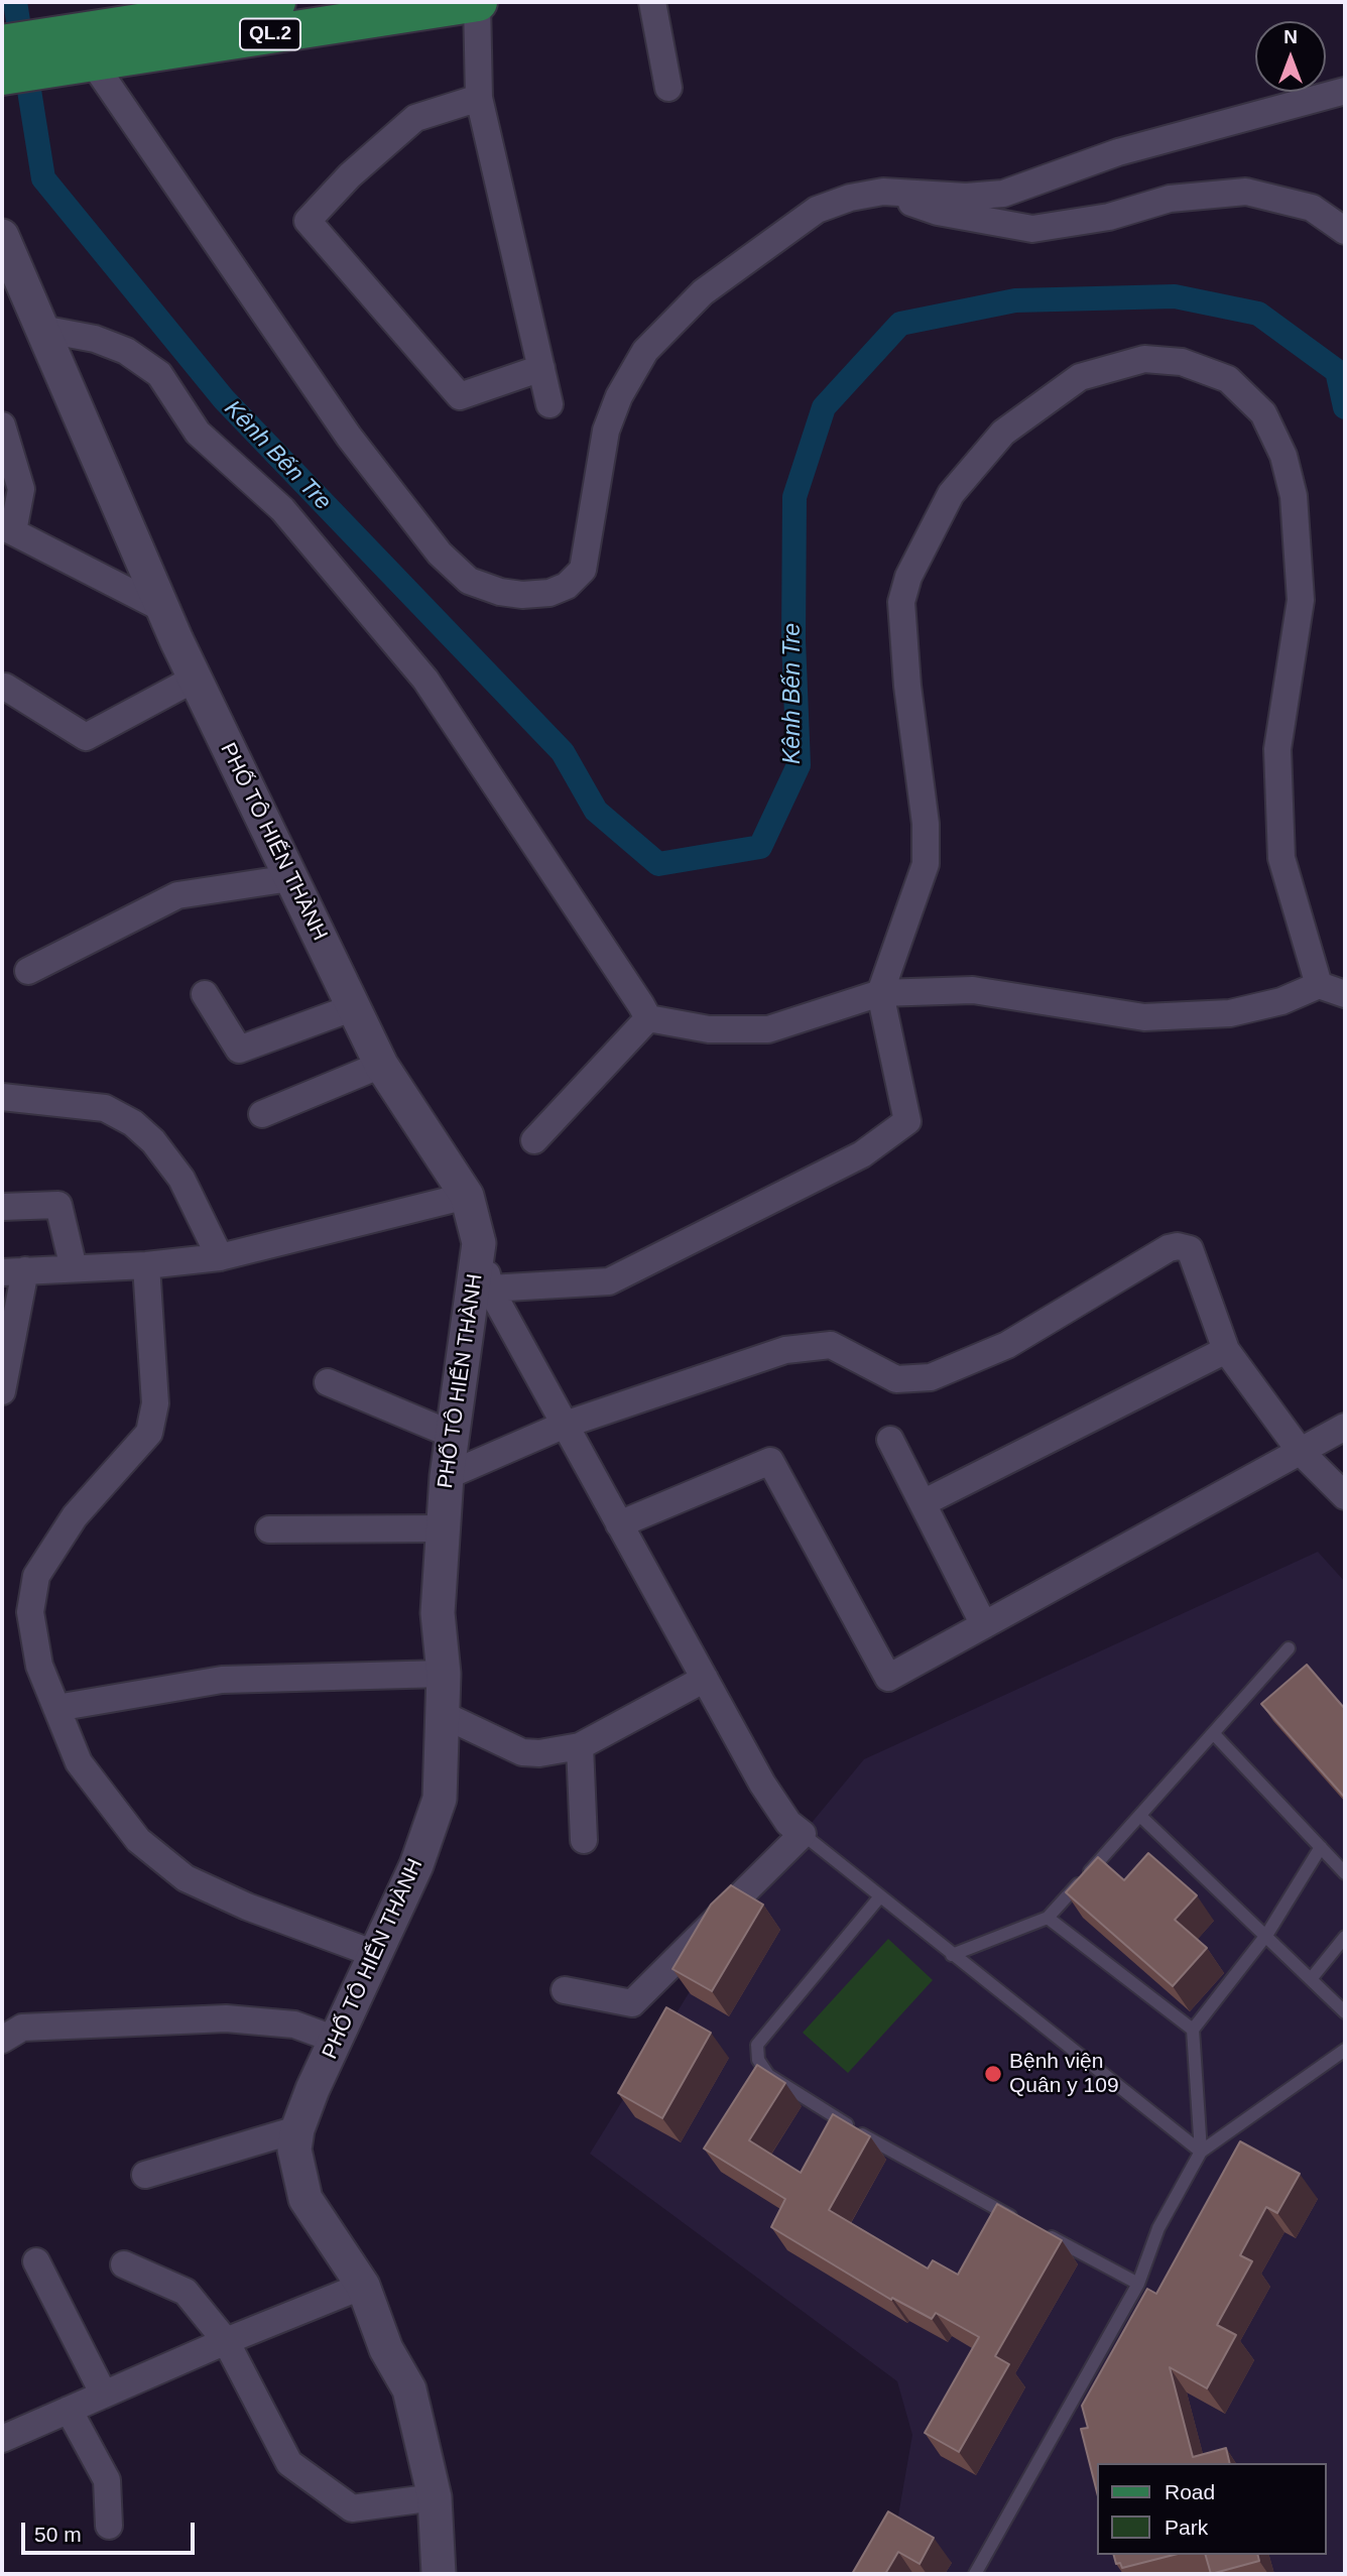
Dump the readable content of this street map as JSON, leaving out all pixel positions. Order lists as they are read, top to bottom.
{
  "streets": {
    "main road": ["QL.2"],
    "street": ["PHỐ TÔ HIẾN THÀNH"]
  },
  "water": ["Kênh Bến Tre"],
  "places": ["Bệnh viện Quân y 109"],
  "legend": ["Road", "Park"],
  "scale_bar": "50 m",
  "north": "top"
}
